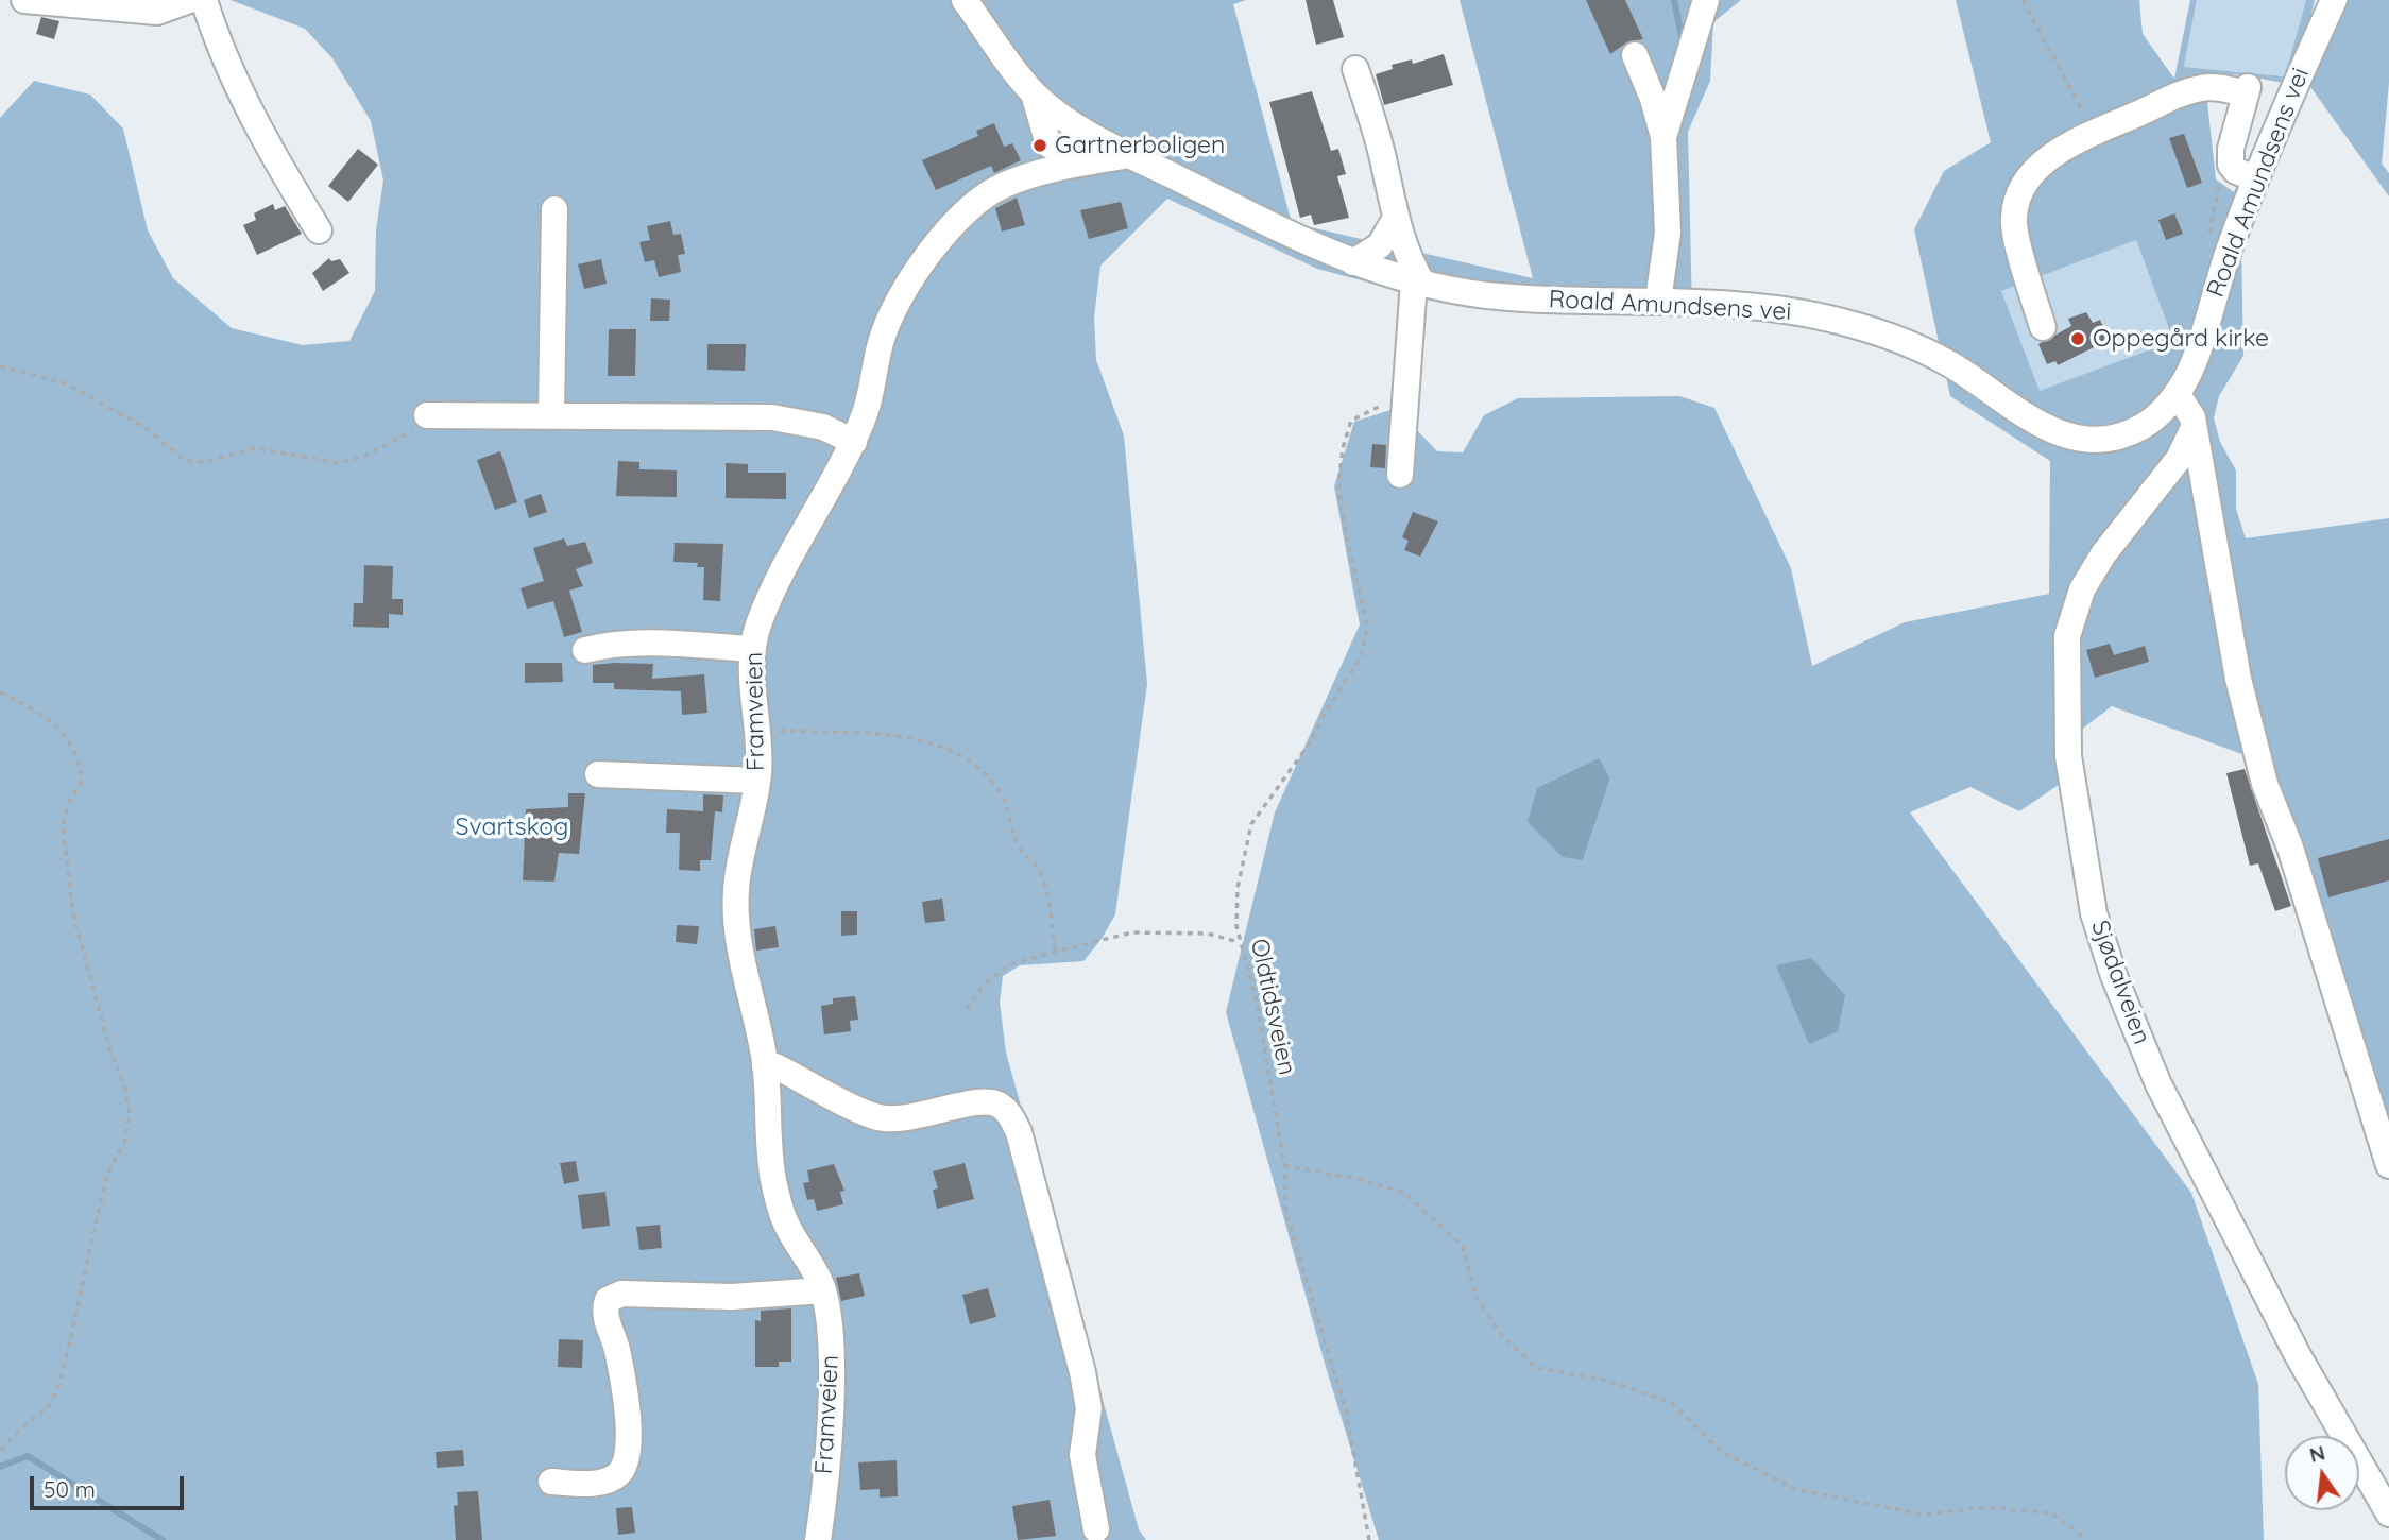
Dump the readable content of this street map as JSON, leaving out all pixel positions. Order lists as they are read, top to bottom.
{
  "streets": {
    "street": ["Roald Amundsens vei", "Framveien", "Sjødalveien"],
    "path": ["Oldtidsveien"]
  },
  "crossings": [
    ["Roald Amundsens vei", "Framveien"]
  ],
  "parks": ["Svartskog"],
  "places": ["Gartnerboligen", "Oppegård kirke"],
  "scale_bar": "50 m",
  "north": "top"
}
